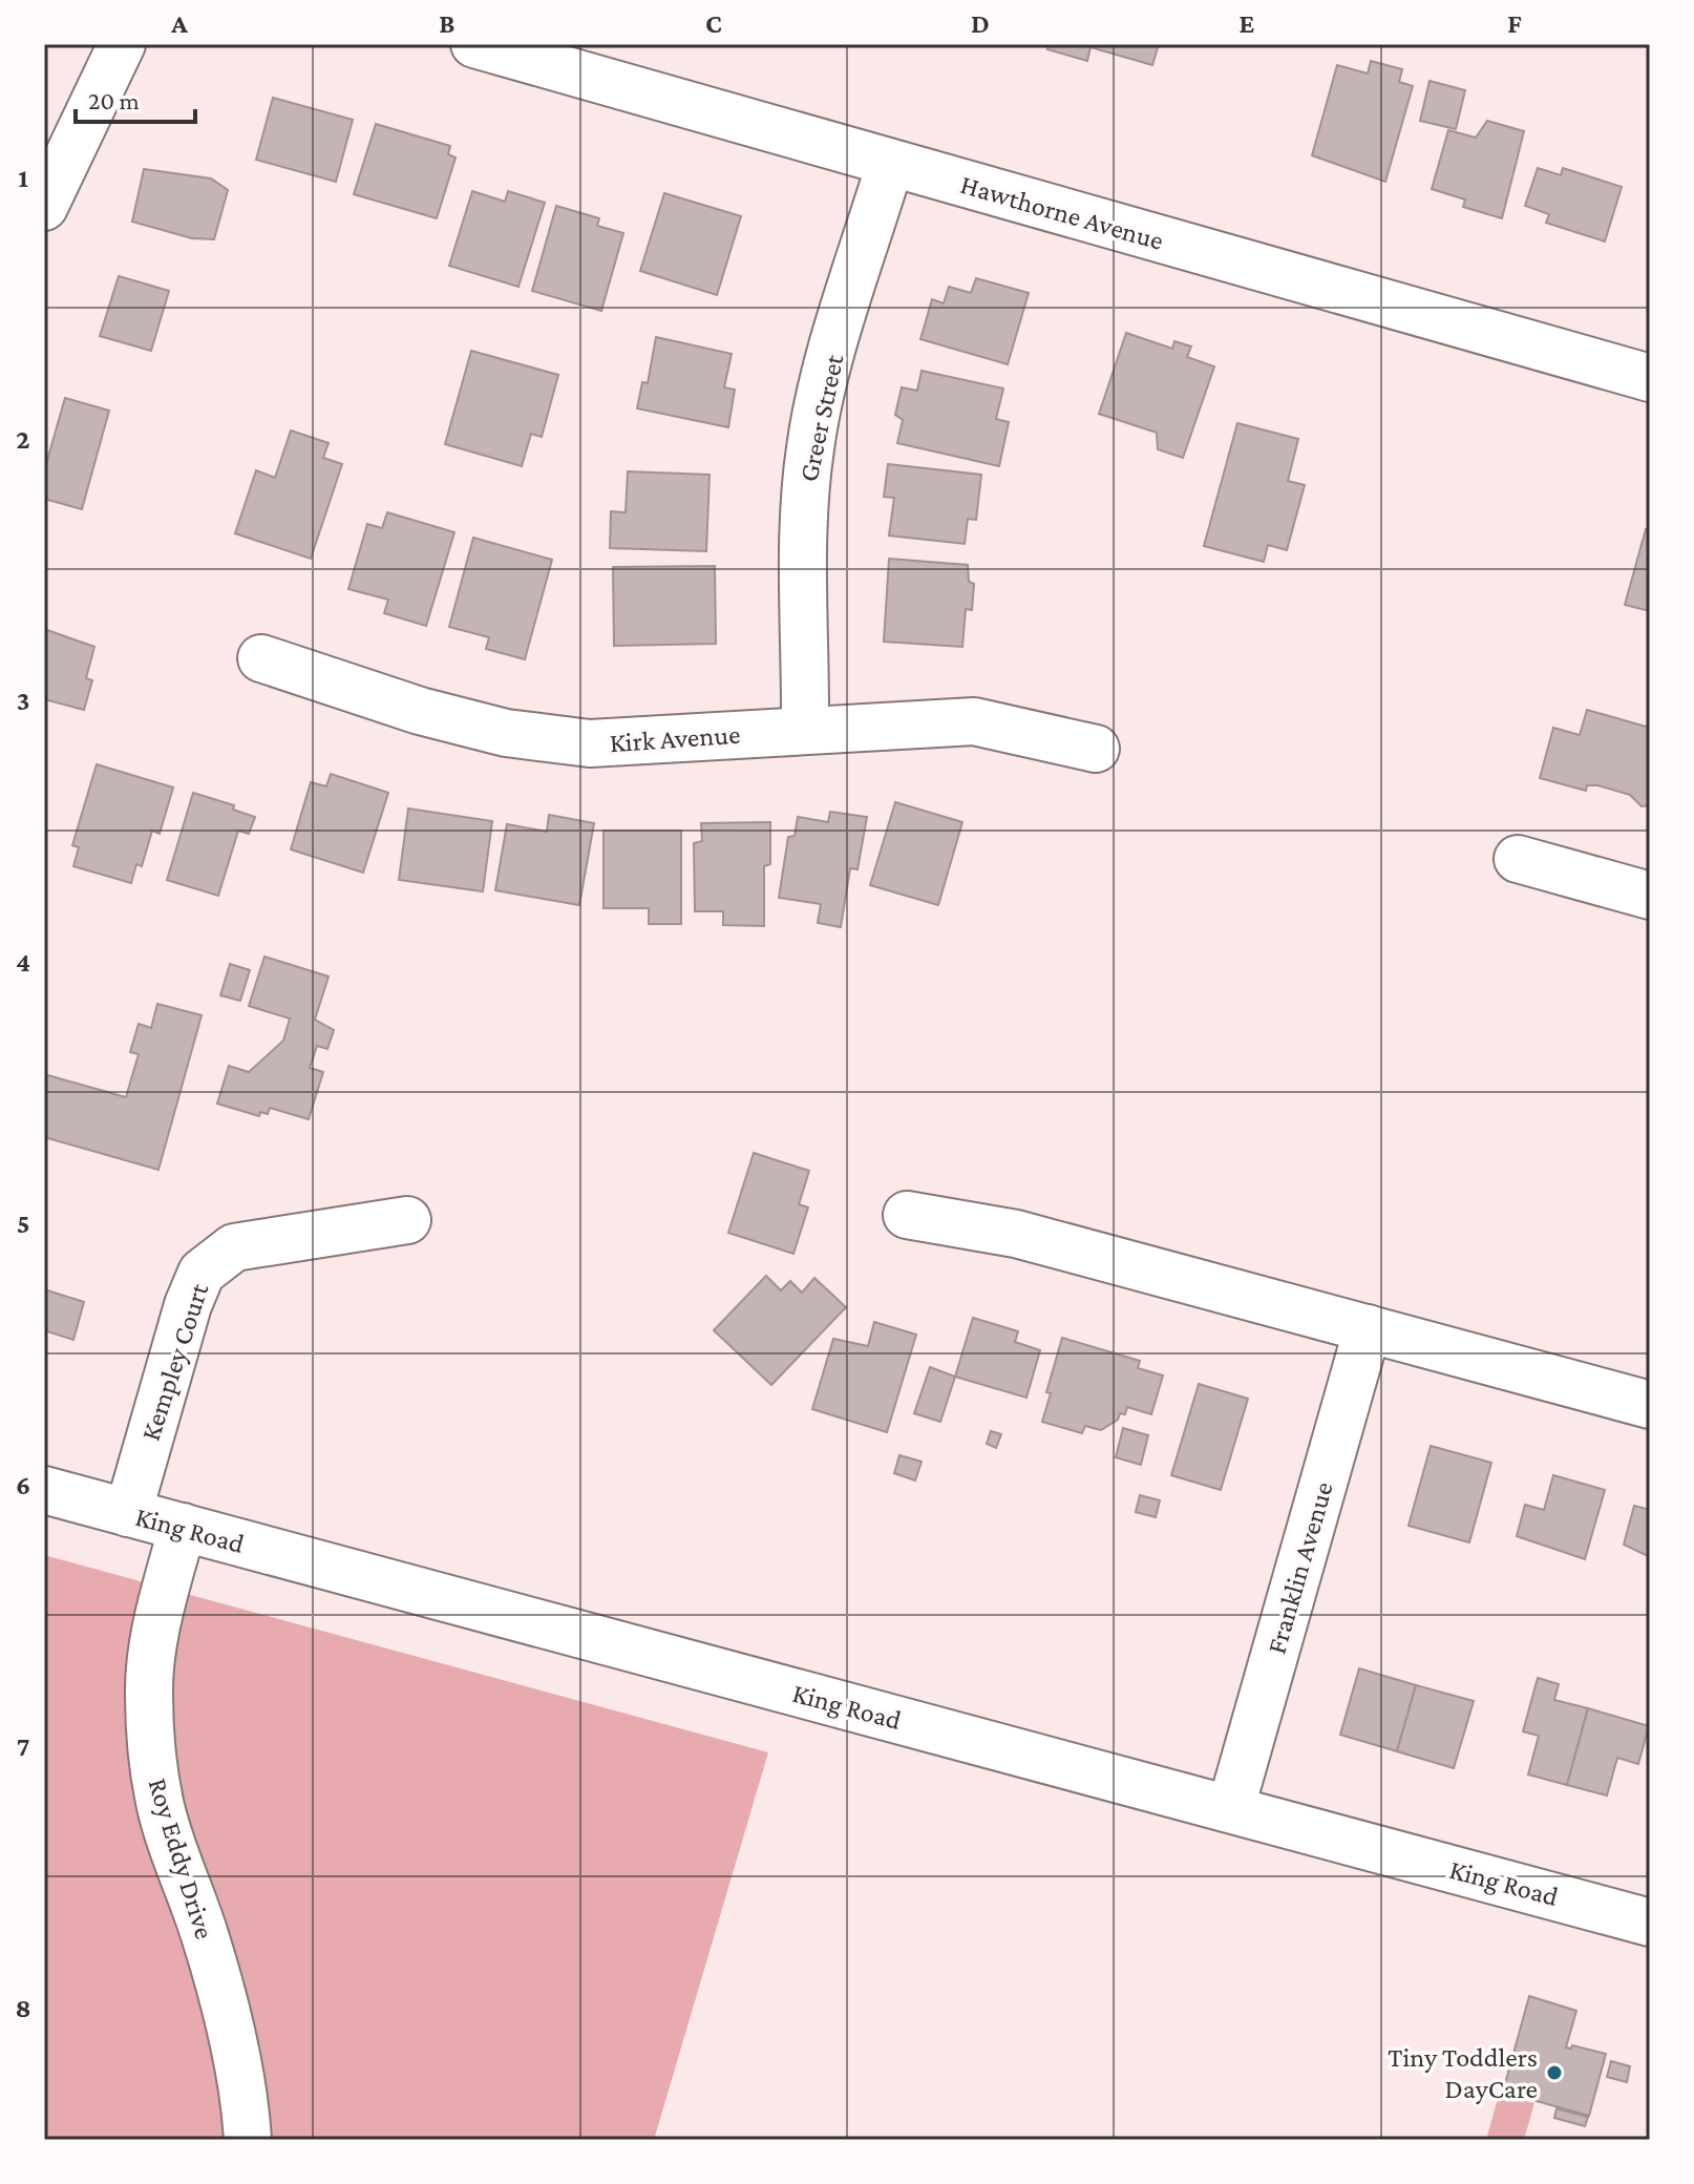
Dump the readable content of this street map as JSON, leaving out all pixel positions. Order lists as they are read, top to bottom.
{
  "streets": {
    "street": [
      "Hawthorne Avenue",
      "Greer Street",
      "Kirk Avenue",
      "Kempley Court",
      "King Road",
      "Franklin Avenue",
      "Roy Eddy Drive"
    ]
  },
  "crossings": [
    ["Hawthorne Avenue", "Greer Street"],
    ["Greer Street", "Kirk Avenue"],
    ["Kempley Court", "King Road"],
    ["King Road", "Franklin Avenue"],
    ["King Road", "Roy Eddy Drive"]
  ],
  "places": ["Tiny Toddlers DayCare"],
  "scale_bar": "20 m",
  "grid": {
    "columns": [
      "A",
      "B",
      "C",
      "D",
      "E",
      "F"
    ],
    "rows": [
      "1",
      "2",
      "3",
      "4",
      "5",
      "6",
      "7",
      "8"
    ]
  }
}
